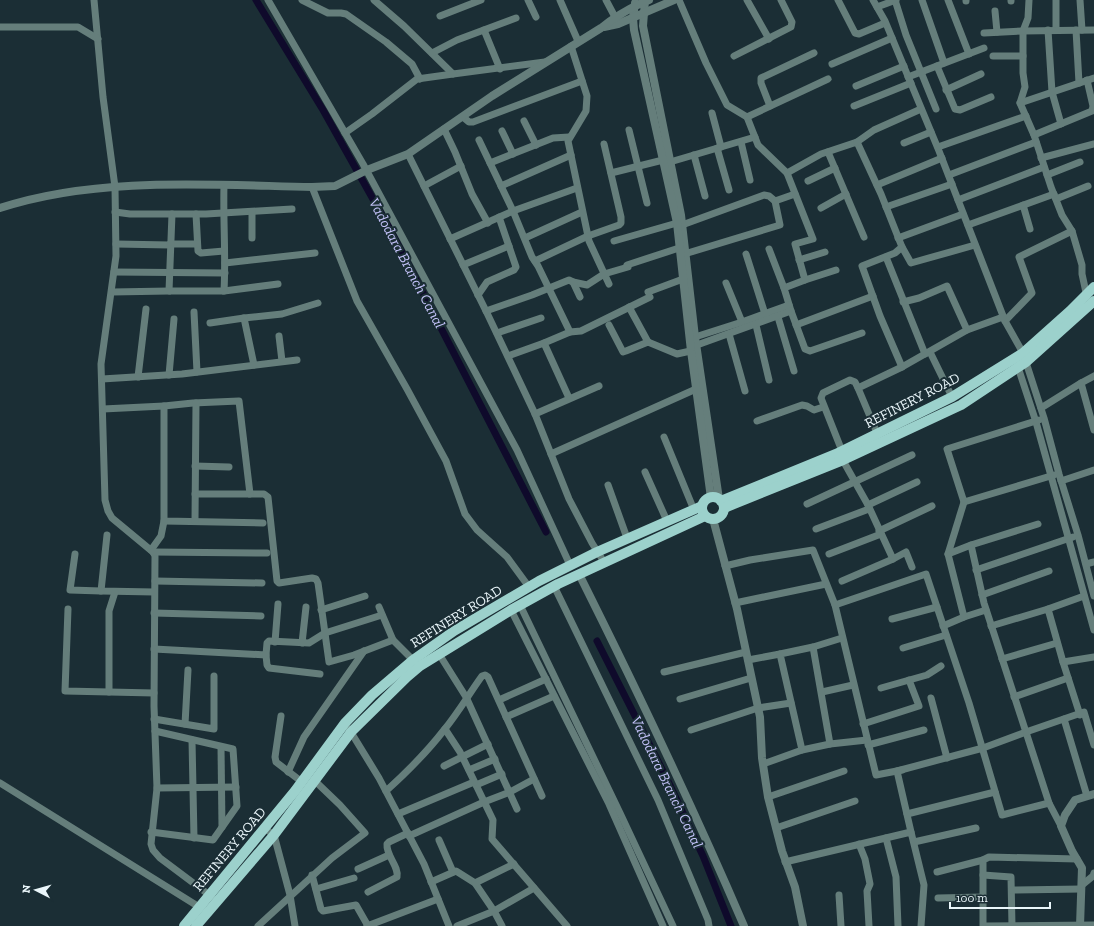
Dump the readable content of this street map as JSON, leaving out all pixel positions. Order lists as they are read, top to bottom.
{
  "streets": {
    "main road": ["REFINERY ROAD"]
  },
  "water": ["Vadodara Branch Canal"],
  "scale_bar": "100 m",
  "north": "left"
}
